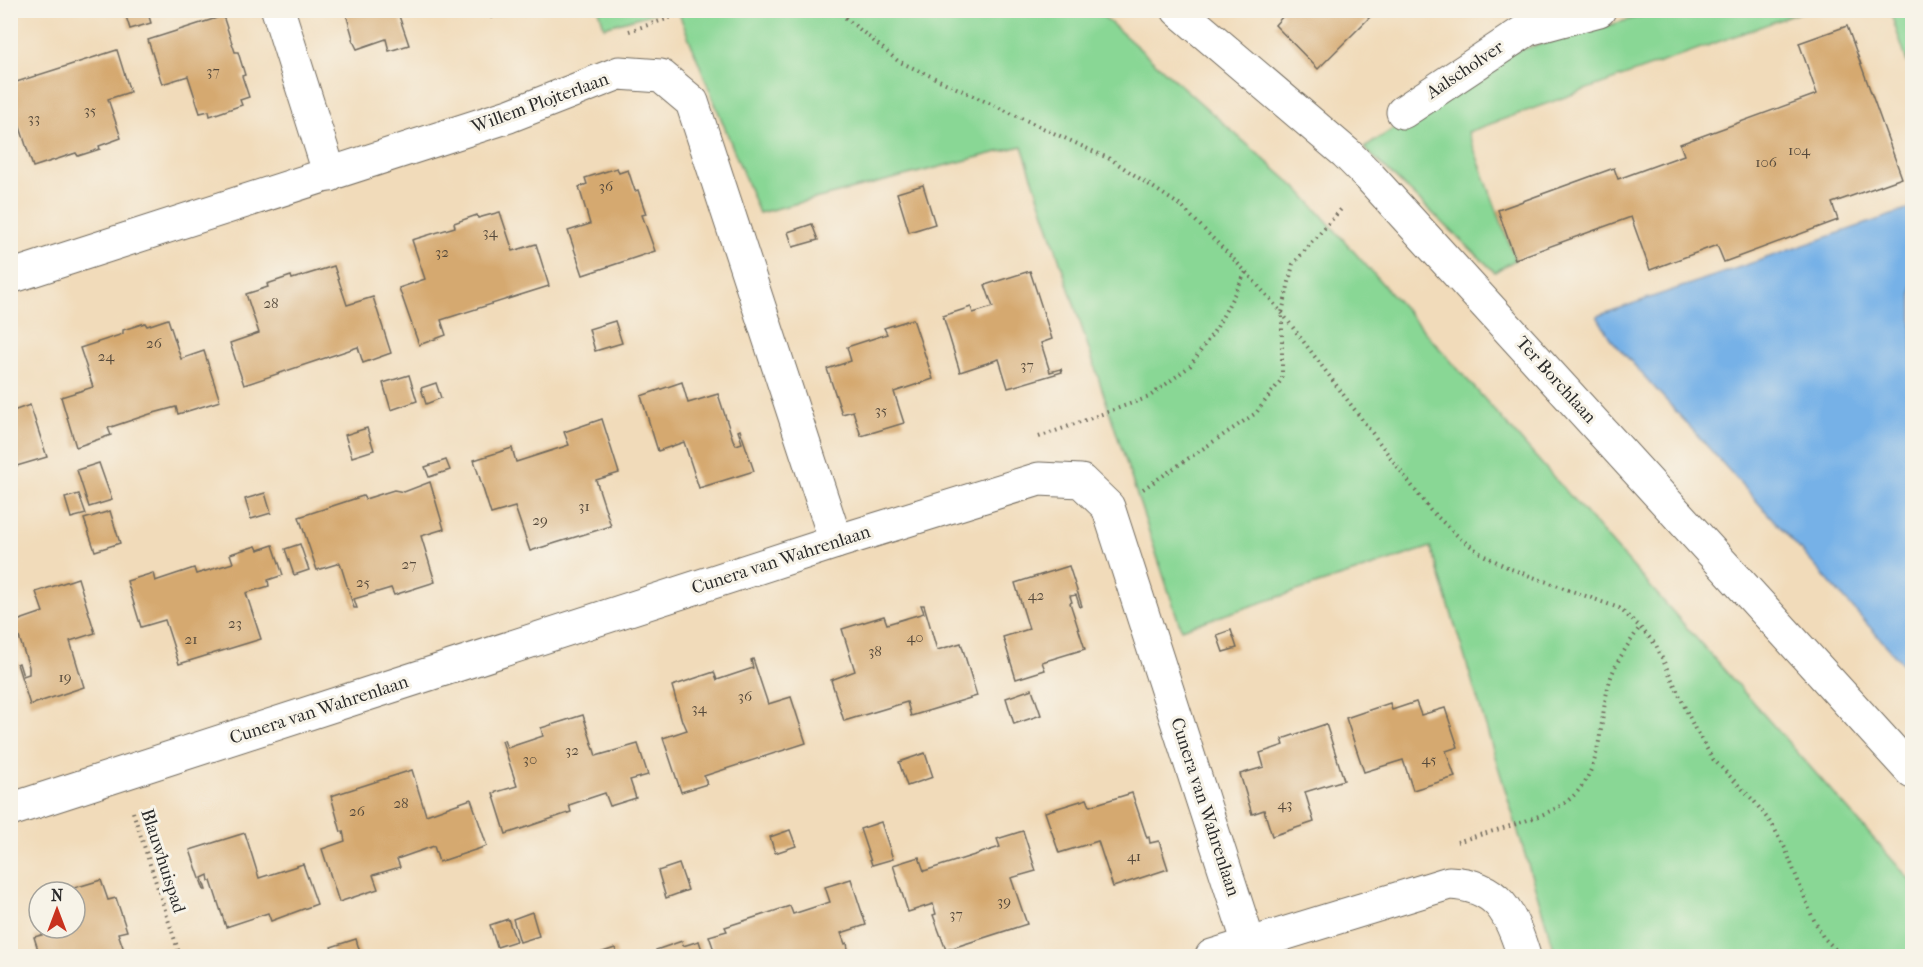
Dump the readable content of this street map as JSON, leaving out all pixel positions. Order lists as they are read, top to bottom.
{
  "streets": {
    "street": [
      "Aalscholver",
      "Willem Plojterlaan",
      "Ter Borchlaan",
      "Cunera van Wahrenlaan"
    ],
    "path": ["Blauwhuispad"]
  },
  "crossings": [
    ["Willem Plojterlaan", "Cunera van Wahrenlaan"],
    ["Cunera van Wahrenlaan", "Blauwhuispad"]
  ],
  "house_numbers": [
    "37",
    "35",
    "33",
    "104",
    "106",
    "36",
    "34",
    "32",
    "28",
    "26",
    "24",
    "37",
    "35",
    "31",
    "29",
    "27",
    "25",
    "42",
    "23",
    "40",
    "21",
    "38",
    "19",
    "36",
    "34",
    "32",
    "30",
    "45",
    "28",
    "43",
    "26",
    "41",
    "39",
    "37"
  ],
  "north": "top"
}
